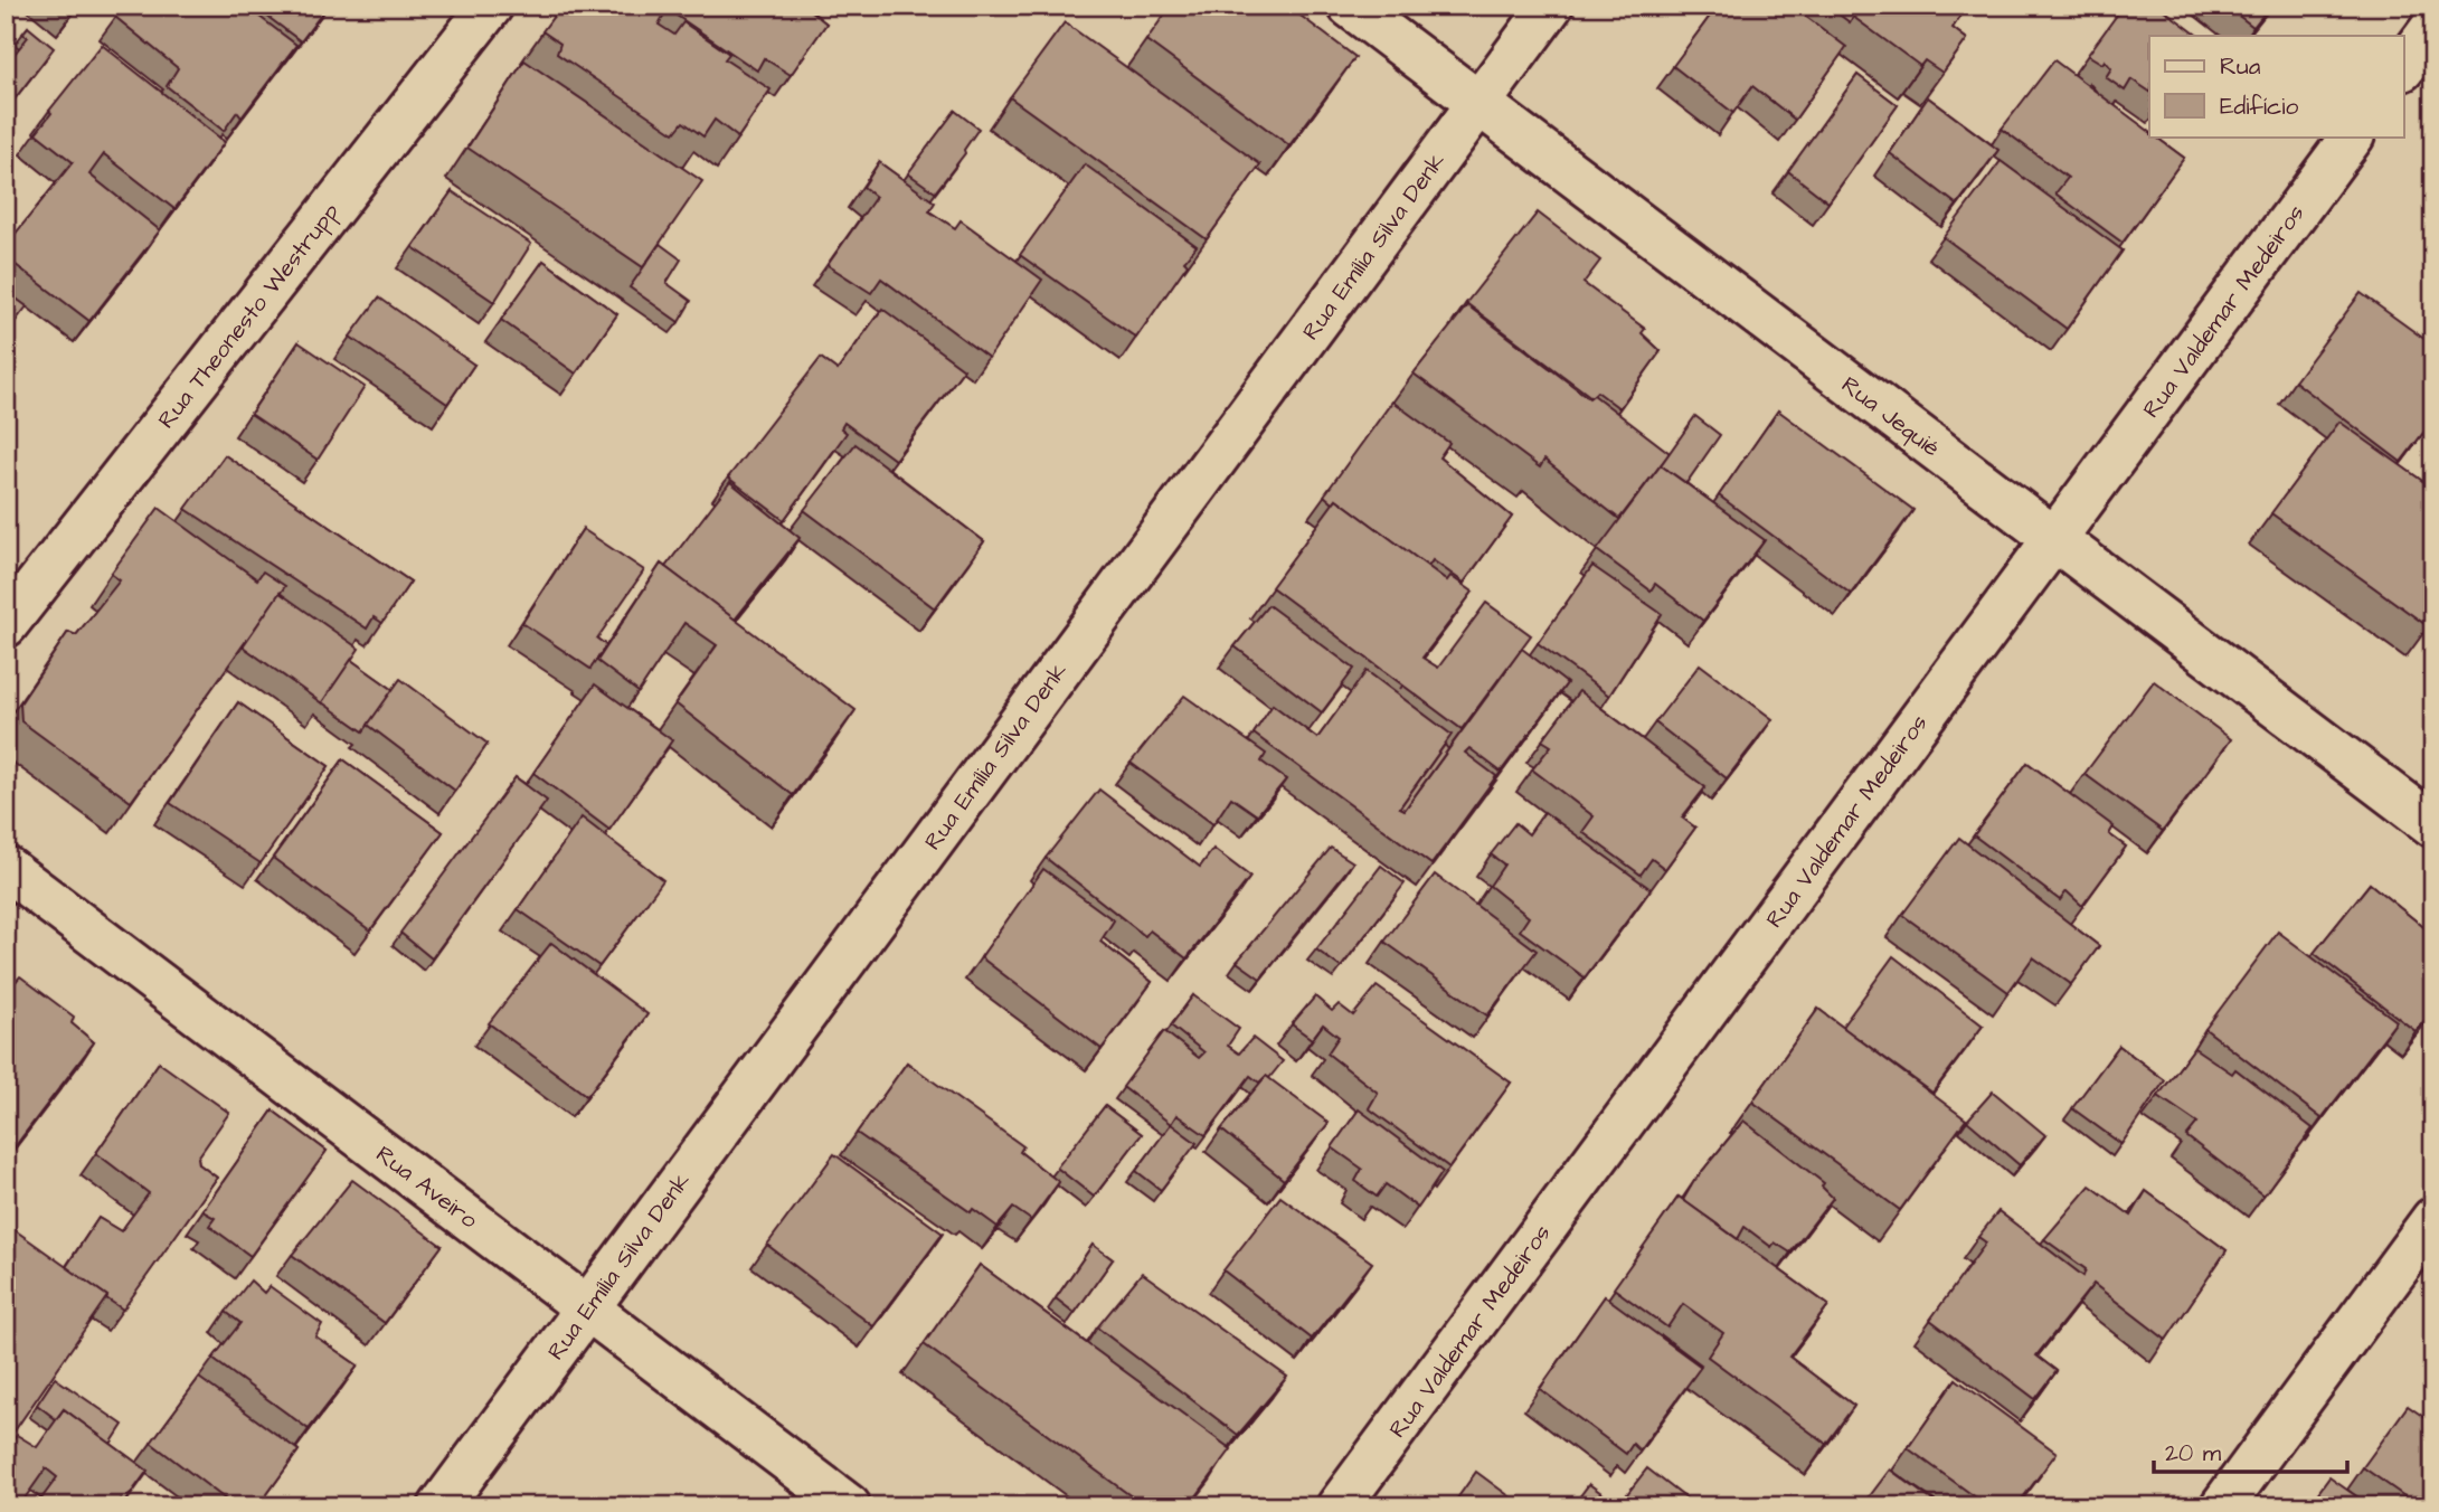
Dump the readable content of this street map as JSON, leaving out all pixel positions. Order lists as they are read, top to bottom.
{
  "streets": {
    "street": [
      "Rua Emília Silva Denk",
      "Rua Valdemar Medeiros",
      "Rua Theonesto Westrupp",
      "Rua Jequié",
      "Rua Aveiro"
    ]
  },
  "crossings": [
    ["Rua Emília Silva Denk", "Rua Jequié"],
    ["Rua Emília Silva Denk", "Rua Aveiro"],
    ["Rua Valdemar Medeiros", "Rua Jequié"]
  ],
  "legend": ["Rua", "Edifício"],
  "scale_bar": "20 m"
}
